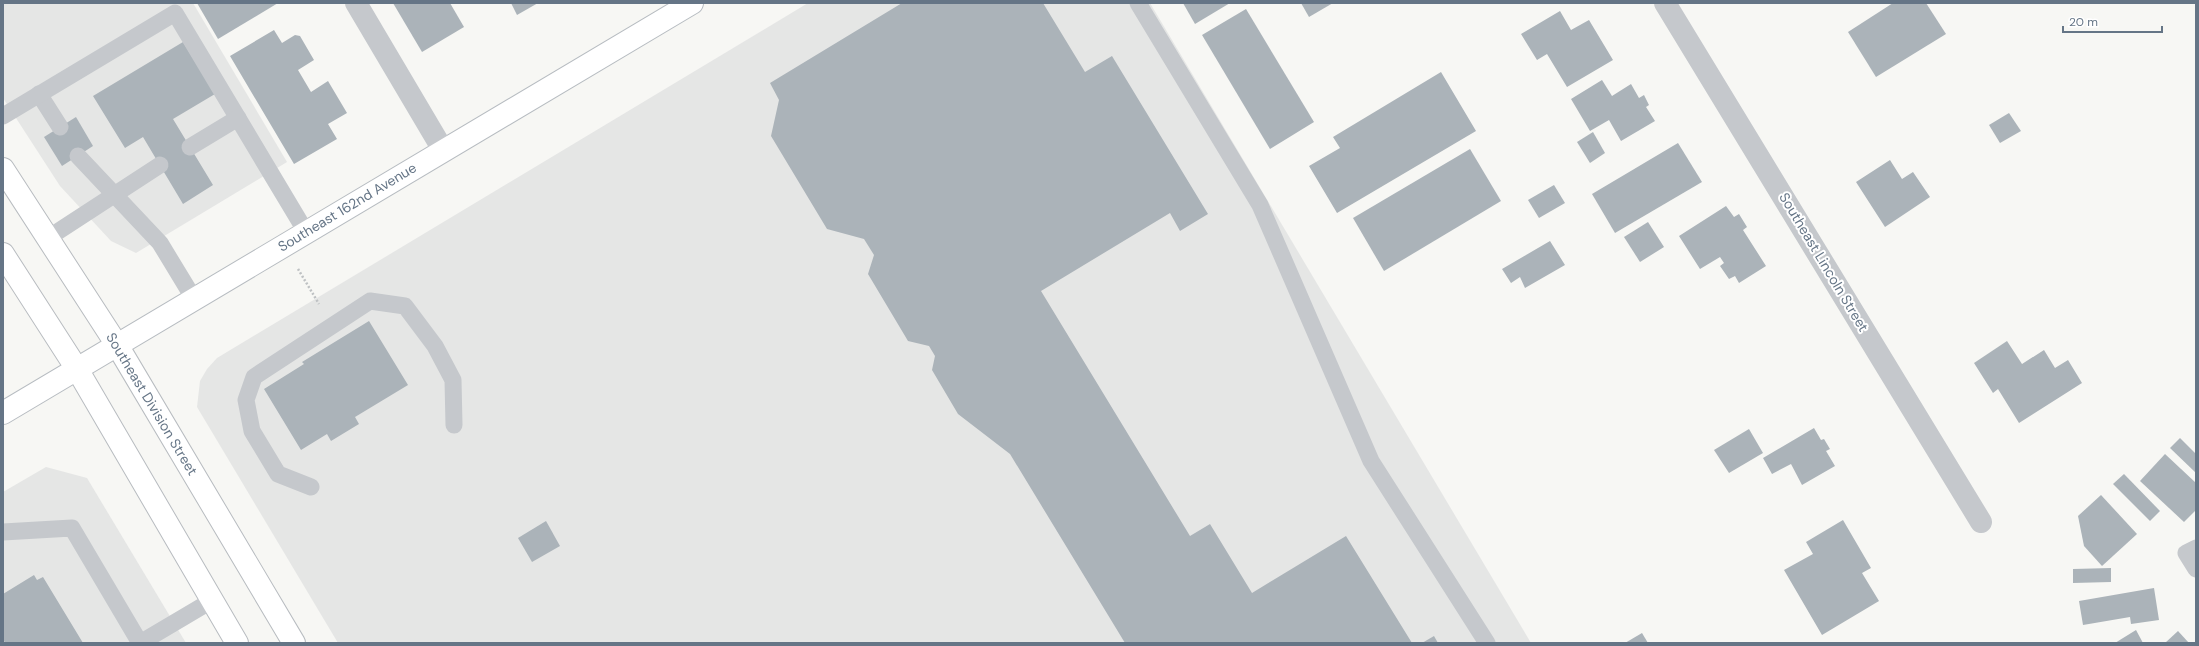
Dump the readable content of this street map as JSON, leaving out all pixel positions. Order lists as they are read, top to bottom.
{
  "streets": {
    "main road": ["Southeast 162nd Avenue", "Southeast Division Street"],
    "street": ["Southeast Lincoln Street"]
  },
  "crossings": [
    ["Southeast 162nd Avenue", "Southeast Division Street"]
  ],
  "scale_bar": "20 m"
}
